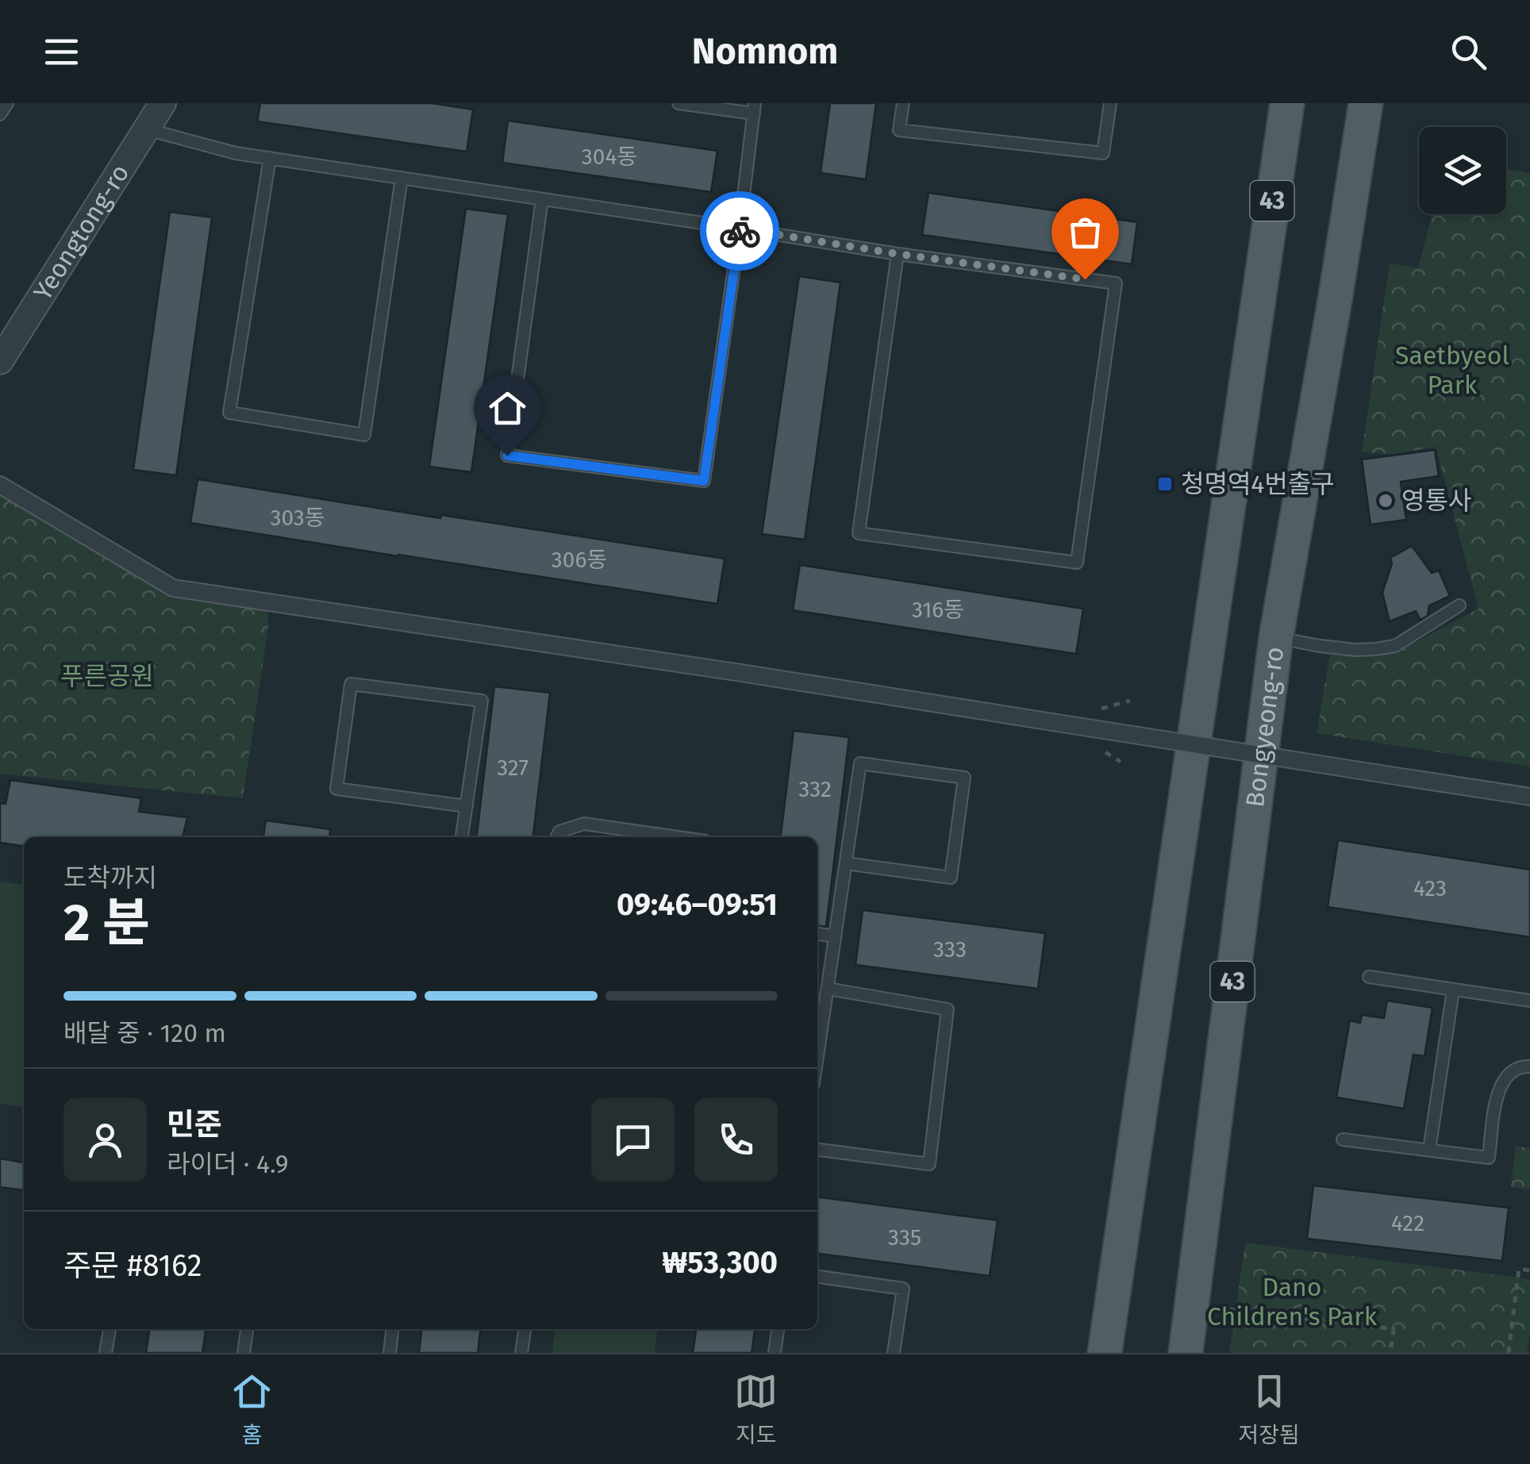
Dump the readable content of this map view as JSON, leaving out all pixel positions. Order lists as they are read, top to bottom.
{
  "streets": {
    "main road": ["43", "Bongyeong-ro"],
    "street": ["Yeongtong-ro"]
  },
  "parks": ["Saetbyeol Park", "푸른공원", "Dano Children's Park"],
  "places": {
    "transit": ["청명역4번출구"],
    "other": ["영통사"]
  },
  "house_numbers": [
    "304동",
    "303동",
    "306동",
    "316동",
    "327",
    "332",
    "423",
    "333",
    "422",
    "335"
  ],
  "page": {
    "header": "Nomnom",
    "heading": ["2 분", "도착까지", "09:46–09:51"],
    "panel": [
      "민준",
      "라이더 · 4.9",
      "주문 #8162",
      "₩53,300"
    ],
    "bar": "배달 중 · 120 m",
    "tabs": ["홈", "지도", "저장됨"]
  }
}
